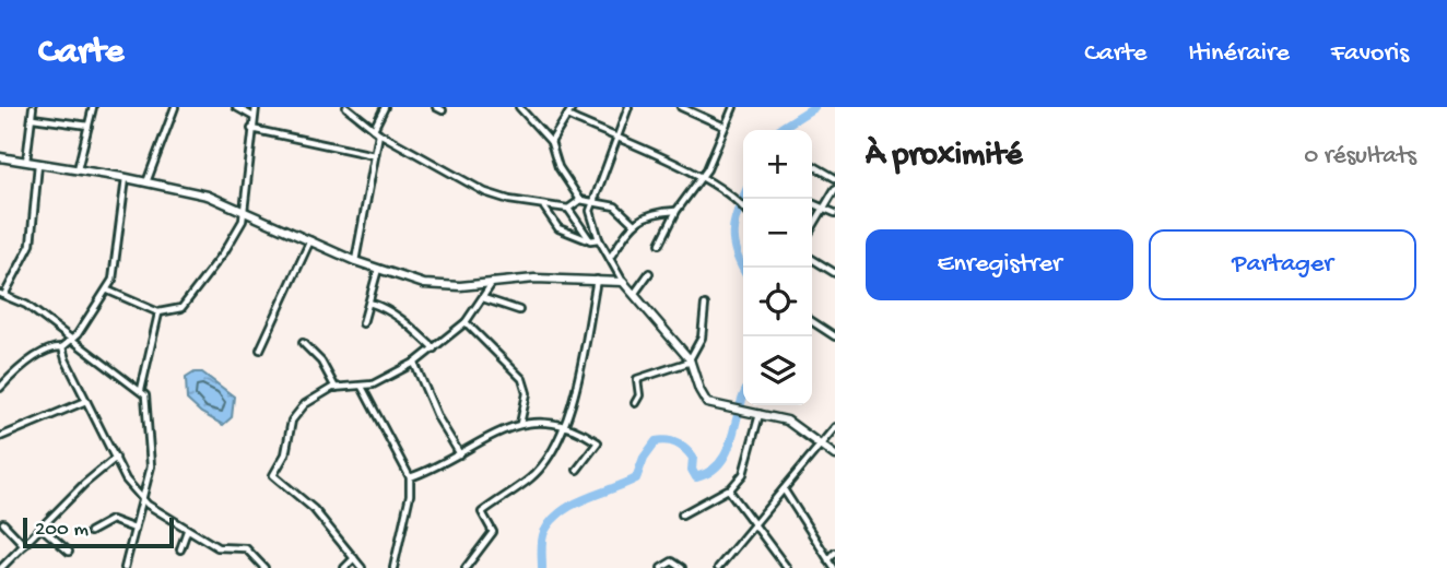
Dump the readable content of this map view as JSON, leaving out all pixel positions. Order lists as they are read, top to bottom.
{
  "scale_bar": "200 m",
  "page": {
    "header": "Carte",
    "nav": ["Carte", "Itinéraire", "Favoris"],
    "heading": ["À proximité", "0 résultats"],
    "map_buttons": ["+", "−"],
    "buttons": ["Enregistrer", "Partager"],
    "scale": "200 m"
  }
}
